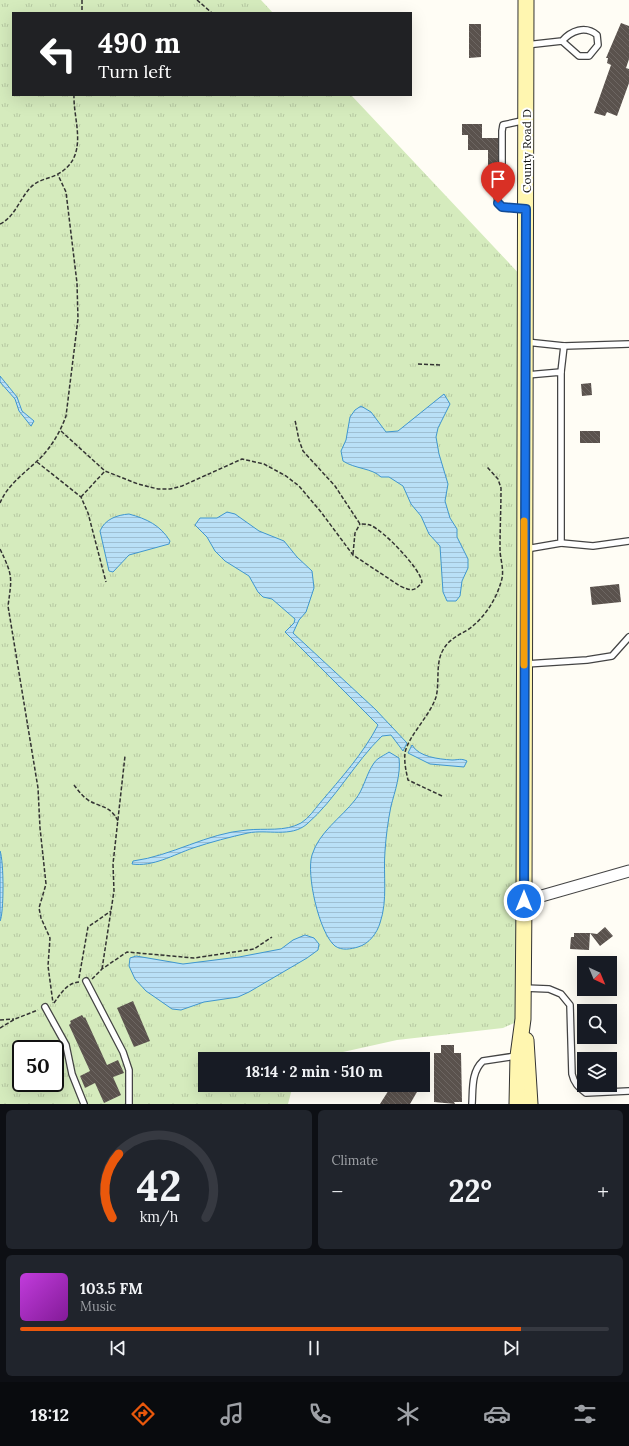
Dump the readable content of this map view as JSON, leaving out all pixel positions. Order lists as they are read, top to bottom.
{
  "streets": {
    "main road": ["County Road D"]
  },
  "north": "bottom right",
  "page": {
    "turn": ["490 m", "Turn left"],
    "limit": "50",
    "trip": "18:14 · 2 min · 510 m",
    "tile": "Climate",
    "heat": ["−", "22°", "+"],
    "song": ["103.5 FM", "Music"],
    "tabs": "18:12",
    "gauge": ["42", "km/h"]
  }
}
